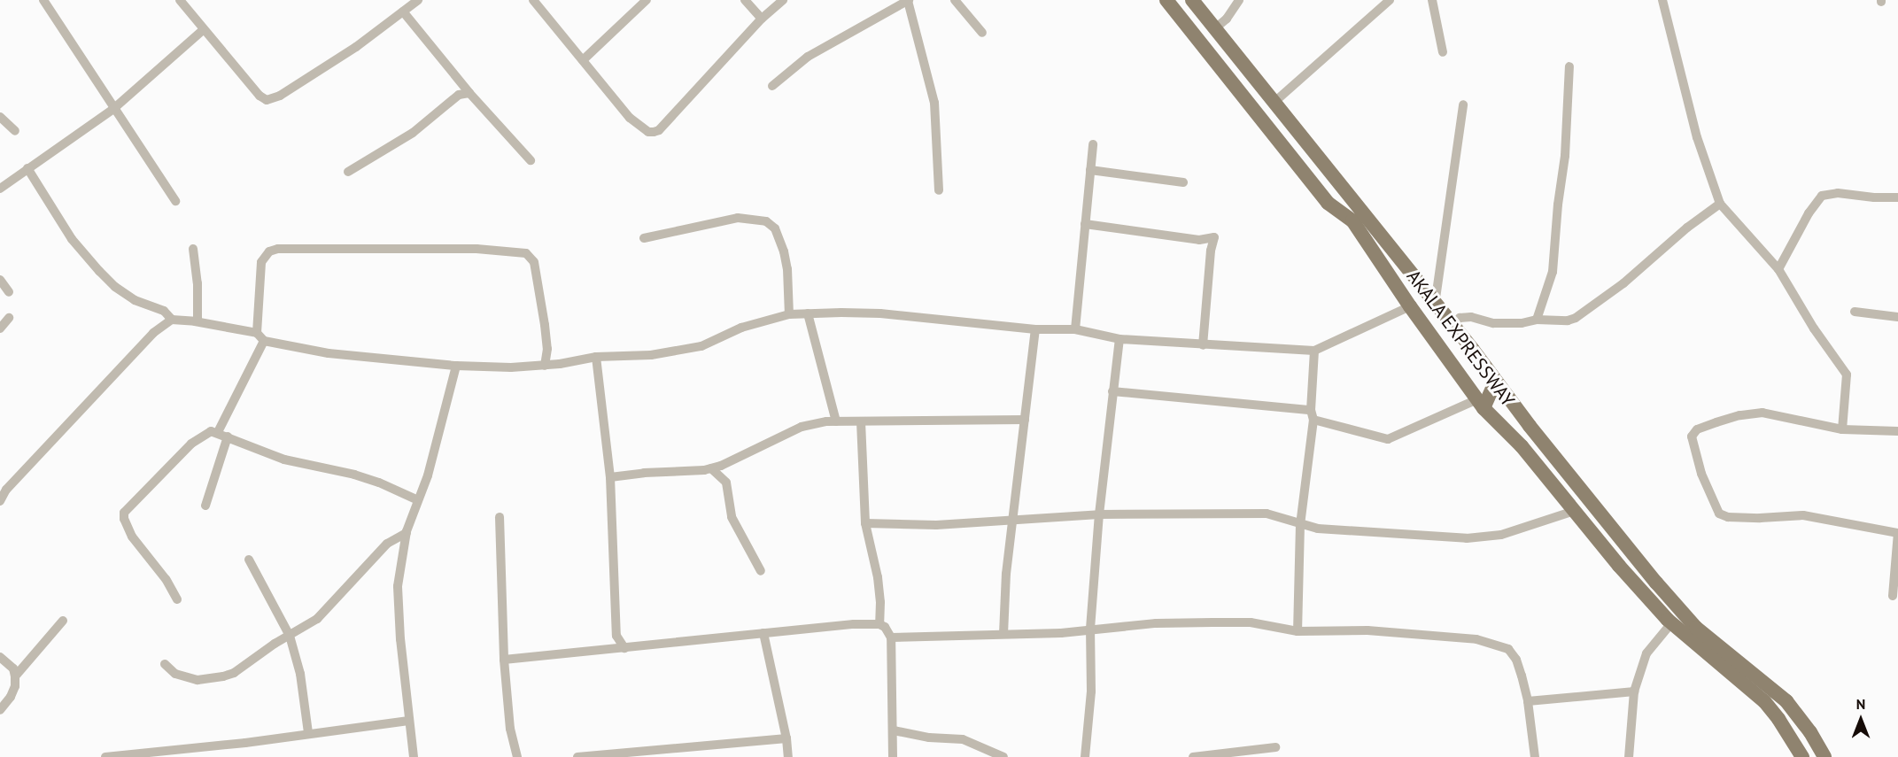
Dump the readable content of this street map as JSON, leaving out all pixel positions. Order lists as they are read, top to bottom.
{
  "streets": {
    "main road": ["AKALA EXPRESSWAY"]
  },
  "north": "top"
}
